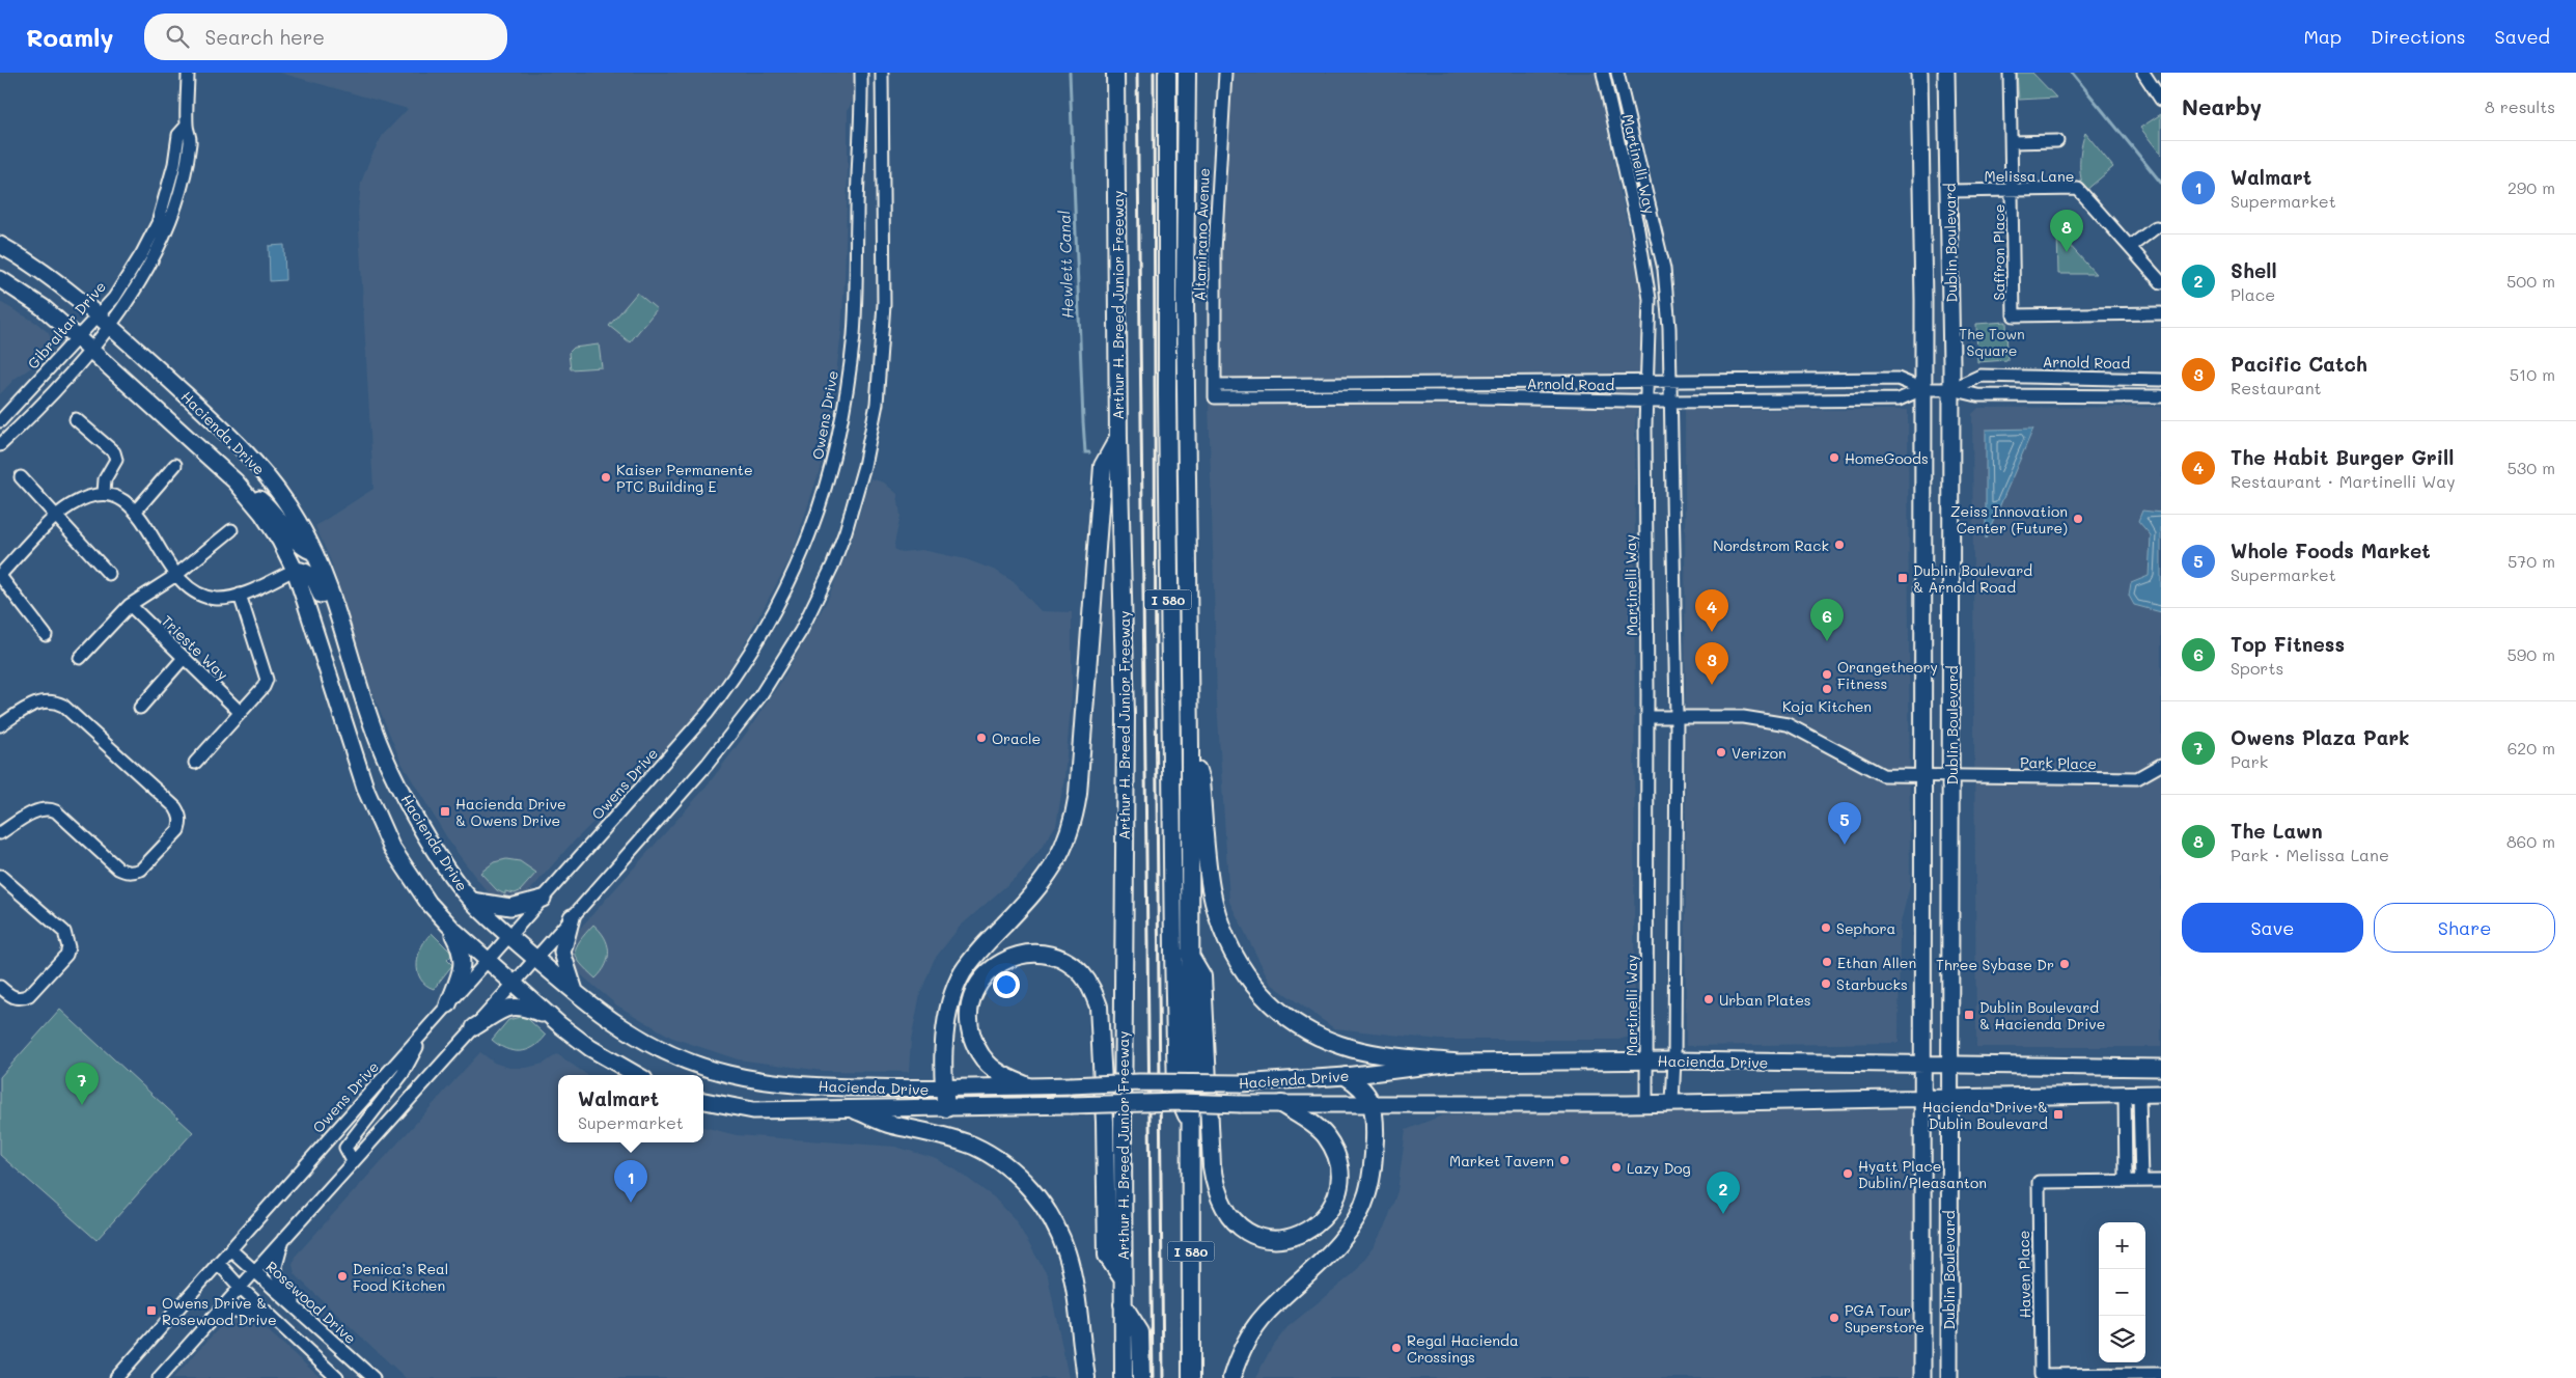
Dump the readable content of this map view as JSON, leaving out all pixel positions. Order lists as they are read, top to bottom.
{
  "streets": {
    "highway": ["Arthur H. Breed Junior Freeway", "I 580"],
    "main road": ["Dublin Boulevard", "Hacienda Drive"],
    "street": [
      "Martinelli Way",
      "Melissa Lane",
      "Altamirano Avenue",
      "Saffron Place",
      "Gibraltar Drive",
      "Arnold Road",
      "Owens Drive",
      "Trieste Way",
      "Park Place",
      "Haven Place",
      "Rosewood Drive"
    ]
  },
  "crossings": [
    ["Martinelli Way", "Arnold Road"],
    ["Martinelli Way", "Hacienda Drive"],
    ["Martinelli Way", "Park Place"],
    ["Melissa Lane", "Dublin Boulevard"],
    ["Melissa Lane", "Saffron Place"],
    ["Altamirano Avenue", "Arnold Road"],
    ["Dublin Boulevard", "Arnold Road"],
    ["Dublin Boulevard", "Hacienda Drive"],
    ["Dublin Boulevard", "Park Place"],
    ["Gibraltar Drive", "Hacienda Drive"],
    ["Owens Drive", "Hacienda Drive"],
    ["Owens Drive", "Rosewood Drive"]
  ],
  "water": ["Hewlett Canal"],
  "parks": ["The Town Square"],
  "places": {
    "other": [
      "HomeGoods",
      "Kaiser Permanente PTC Building E",
      "Zeiss Innovation Center (Future)",
      "Nordstrom Rack",
      "Orangetheory Fitness",
      "Koja Kitchen",
      "Oracle",
      "Verizon",
      "Sephora",
      "Ethan Allen",
      "Three Sybase Dr",
      "Starbucks",
      "Urban Plates",
      "Market Tavern",
      "Lazy Dog",
      "Hyatt Place Dublin/Pleasanton",
      "Denica’s Real Food Kitchen",
      "PGA Tour Superstore",
      "Regal Hacienda Crossings"
    ],
    "transit": [
      "Dublin Boulevard & Arnold Road",
      "Hacienda Drive & Owens Drive",
      "Dublin Boulevard & Hacienda Drive",
      "Hacienda Drive & Dublin Boulevard",
      "Owens Drive & Rosewood Drive"
    ]
  },
  "page": {
    "header": "Roamly",
    "search": "Search here",
    "nav": ["Map", "Directions", "Saved"],
    "heading": ["Nearby", "8 results"],
    "list": [
      {
        "mark": "1",
        "name": "Walmart",
        "note": "Supermarket",
        "value": "290 m"
      },
      {
        "mark": "2",
        "name": "Shell",
        "note": "Place",
        "value": "500 m"
      },
      {
        "mark": "3",
        "name": "Pacific Catch",
        "note": "Restaurant",
        "value": "510 m"
      },
      {
        "mark": "4",
        "name": "The Habit Burger Grill",
        "note": "Restaurant · Martinelli Way",
        "value": "530 m"
      },
      {
        "mark": "5",
        "name": "Whole Foods Market",
        "note": "Supermarket",
        "value": "570 m"
      },
      {
        "mark": "6",
        "name": "Top Fitness",
        "note": "Sports",
        "value": "590 m"
      },
      {
        "mark": "7",
        "name": "Owens Plaza Park",
        "note": "Park",
        "value": "620 m"
      },
      {
        "mark": "8",
        "name": "The Lawn",
        "note": "Park · Melissa Lane",
        "value": "860 m"
      }
    ],
    "pins": [
      "8",
      "4",
      "6",
      "3",
      "5",
      "7",
      "1",
      "2"
    ],
    "buttons": ["Save", "Share"],
    "popup": ["Walmart", "Supermarket"],
    "map_buttons": ["+", "−"]
  }
}
